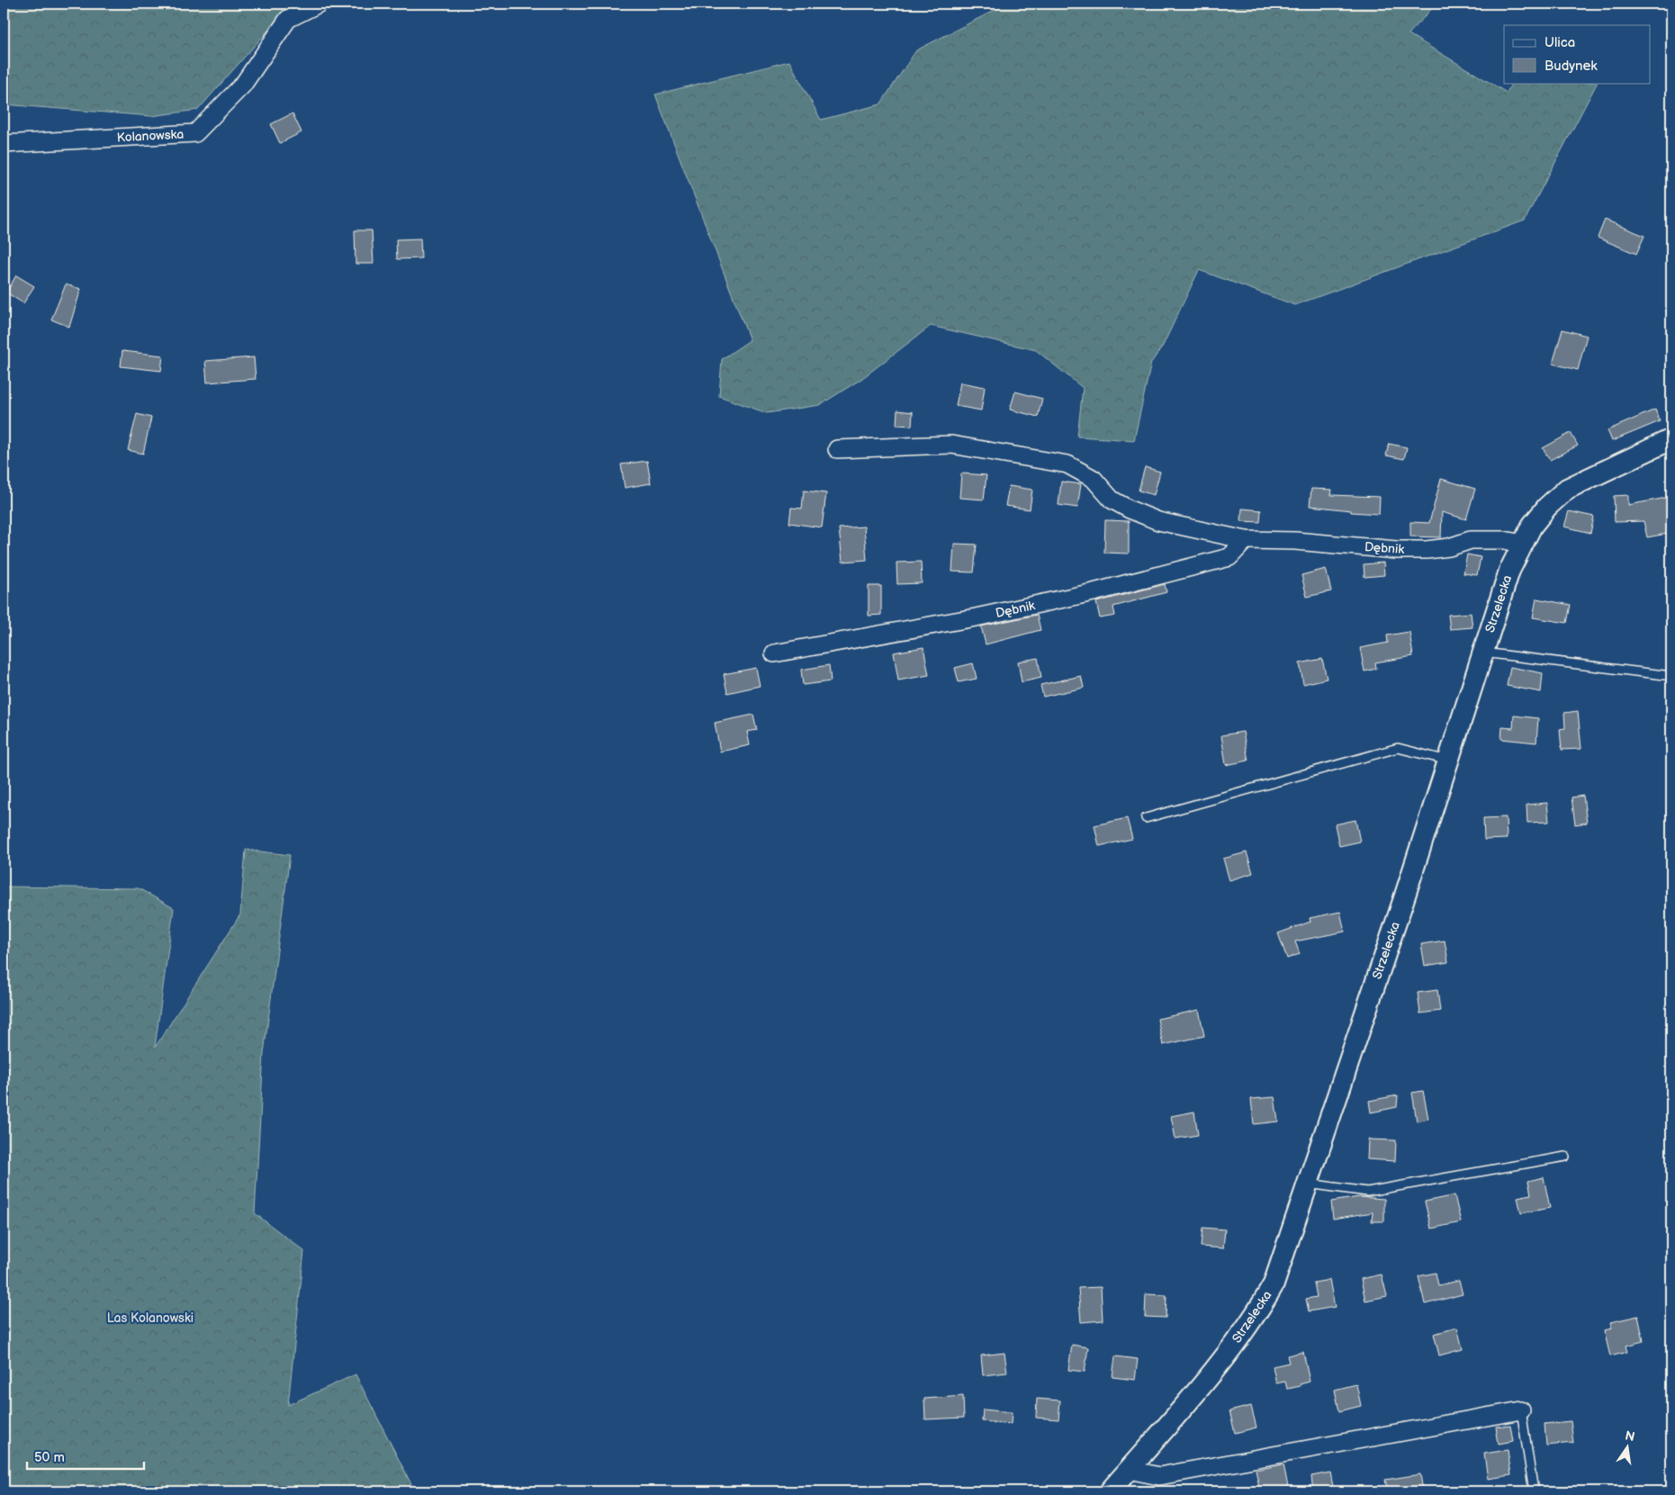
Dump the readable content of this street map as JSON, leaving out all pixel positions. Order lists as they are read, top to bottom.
{
  "streets": {
    "street": ["Kolanowska", "Dębnik", "Strzelecka"]
  },
  "crossings": [
    ["Dębnik", "Strzelecka"]
  ],
  "parks": ["Las Kolanowski"],
  "legend": ["Ulica", "Budynek"],
  "scale_bar": "50 m",
  "north": "top"
}
